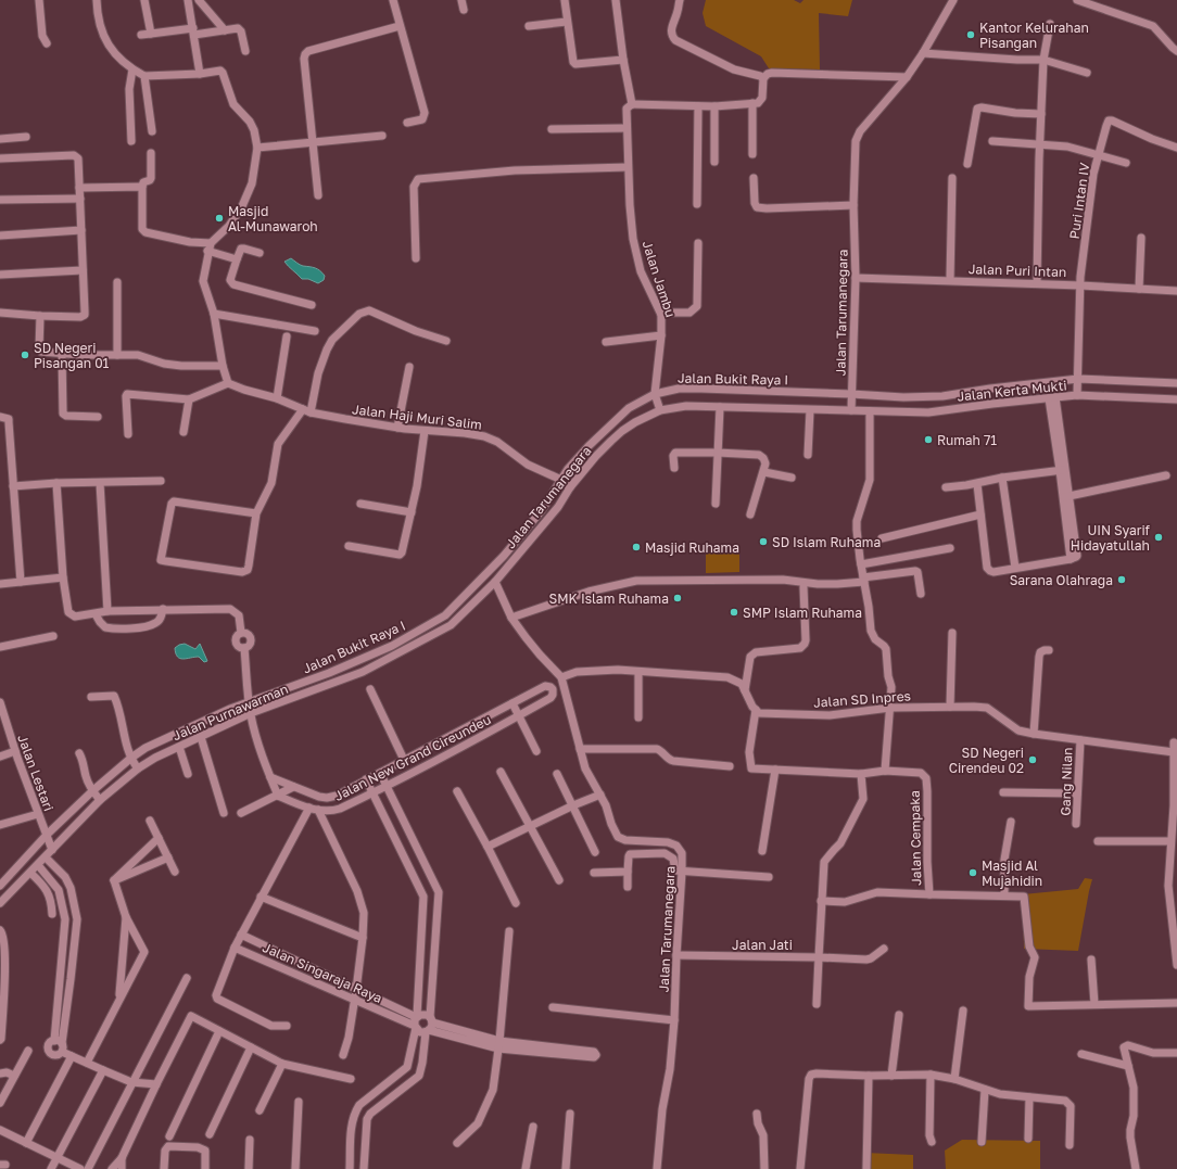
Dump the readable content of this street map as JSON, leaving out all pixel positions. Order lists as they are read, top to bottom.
{
  "streets": {
    "street": [
      "Puri Intan IV",
      "Jalan Puri Intan",
      "Jalan Jambu",
      "Jalan Tarumanegara",
      "Jalan Bukit Raya I",
      "Jalan Kerta Mukti",
      "Jalan Haji Muri Salim",
      "Jalan SD Inpres",
      "Jalan Purnawarman",
      "Jalan New Grand Cireundeu",
      "Jalan Lestari",
      "Gang Nilan",
      "Jalan Cempaka",
      "Jalan Jati",
      "Jalan Singaraja Raya"
    ]
  },
  "crossings": [
    ["Puri Intan IV", "Jalan Puri Intan"],
    ["Puri Intan IV", "Jalan Bukit Raya I"],
    ["Puri Intan IV", "Jalan Kerta Mukti"],
    ["Jalan Puri Intan", "Jalan Tarumanegara"],
    ["Jalan Jambu", "Jalan Tarumanegara"],
    ["Jalan Jambu", "Jalan Bukit Raya I"],
    ["Jalan Tarumanegara", "Jalan Bukit Raya I"],
    ["Jalan Tarumanegara", "Jalan Kerta Mukti"],
    ["Jalan Tarumanegara", "Jalan Haji Muri Salim"],
    ["Jalan Tarumanegara", "Jalan Purnawarman"],
    ["Jalan Tarumanegara", "Jalan Jati"],
    ["Jalan Bukit Raya I", "Jalan Kerta Mukti"],
    ["Jalan Bukit Raya I", "Jalan Haji Muri Salim"],
    ["Jalan Bukit Raya I", "Jalan Purnawarman"],
    ["Jalan Bukit Raya I", "Jalan Lestari"],
    ["Jalan SD Inpres", "Gang Nilan"],
    ["Jalan SD Inpres", "Jalan Cempaka"],
    ["Jalan Purnawarman", "Jalan Lestari"]
  ],
  "places": [
    "Kantor Kelurahan Pisangan",
    "Masjid Al-Munawaroh",
    "SD Negeri Pisangan 01",
    "Rumah 71",
    "UIN Syarif Hidayatullah",
    "SD Islam Ruhama",
    "Masjid Ruhama",
    "Sarana Olahraga",
    "SMK Islam Ruhama",
    "SMP Islam Ruhama",
    "SD Negeri Cirendeu 02",
    "Masjid Al Mujahidin"
  ]
}
